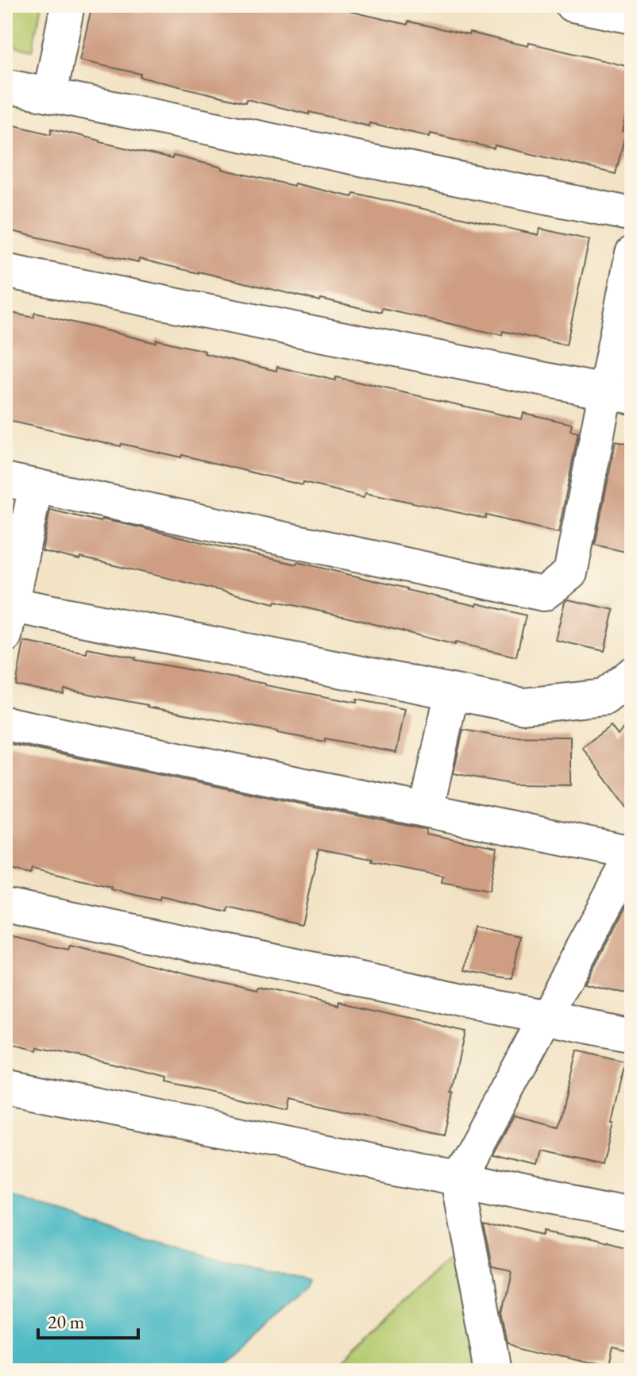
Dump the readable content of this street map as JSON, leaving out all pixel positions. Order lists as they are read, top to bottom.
{
  "scale_bar": "20 m"
}
